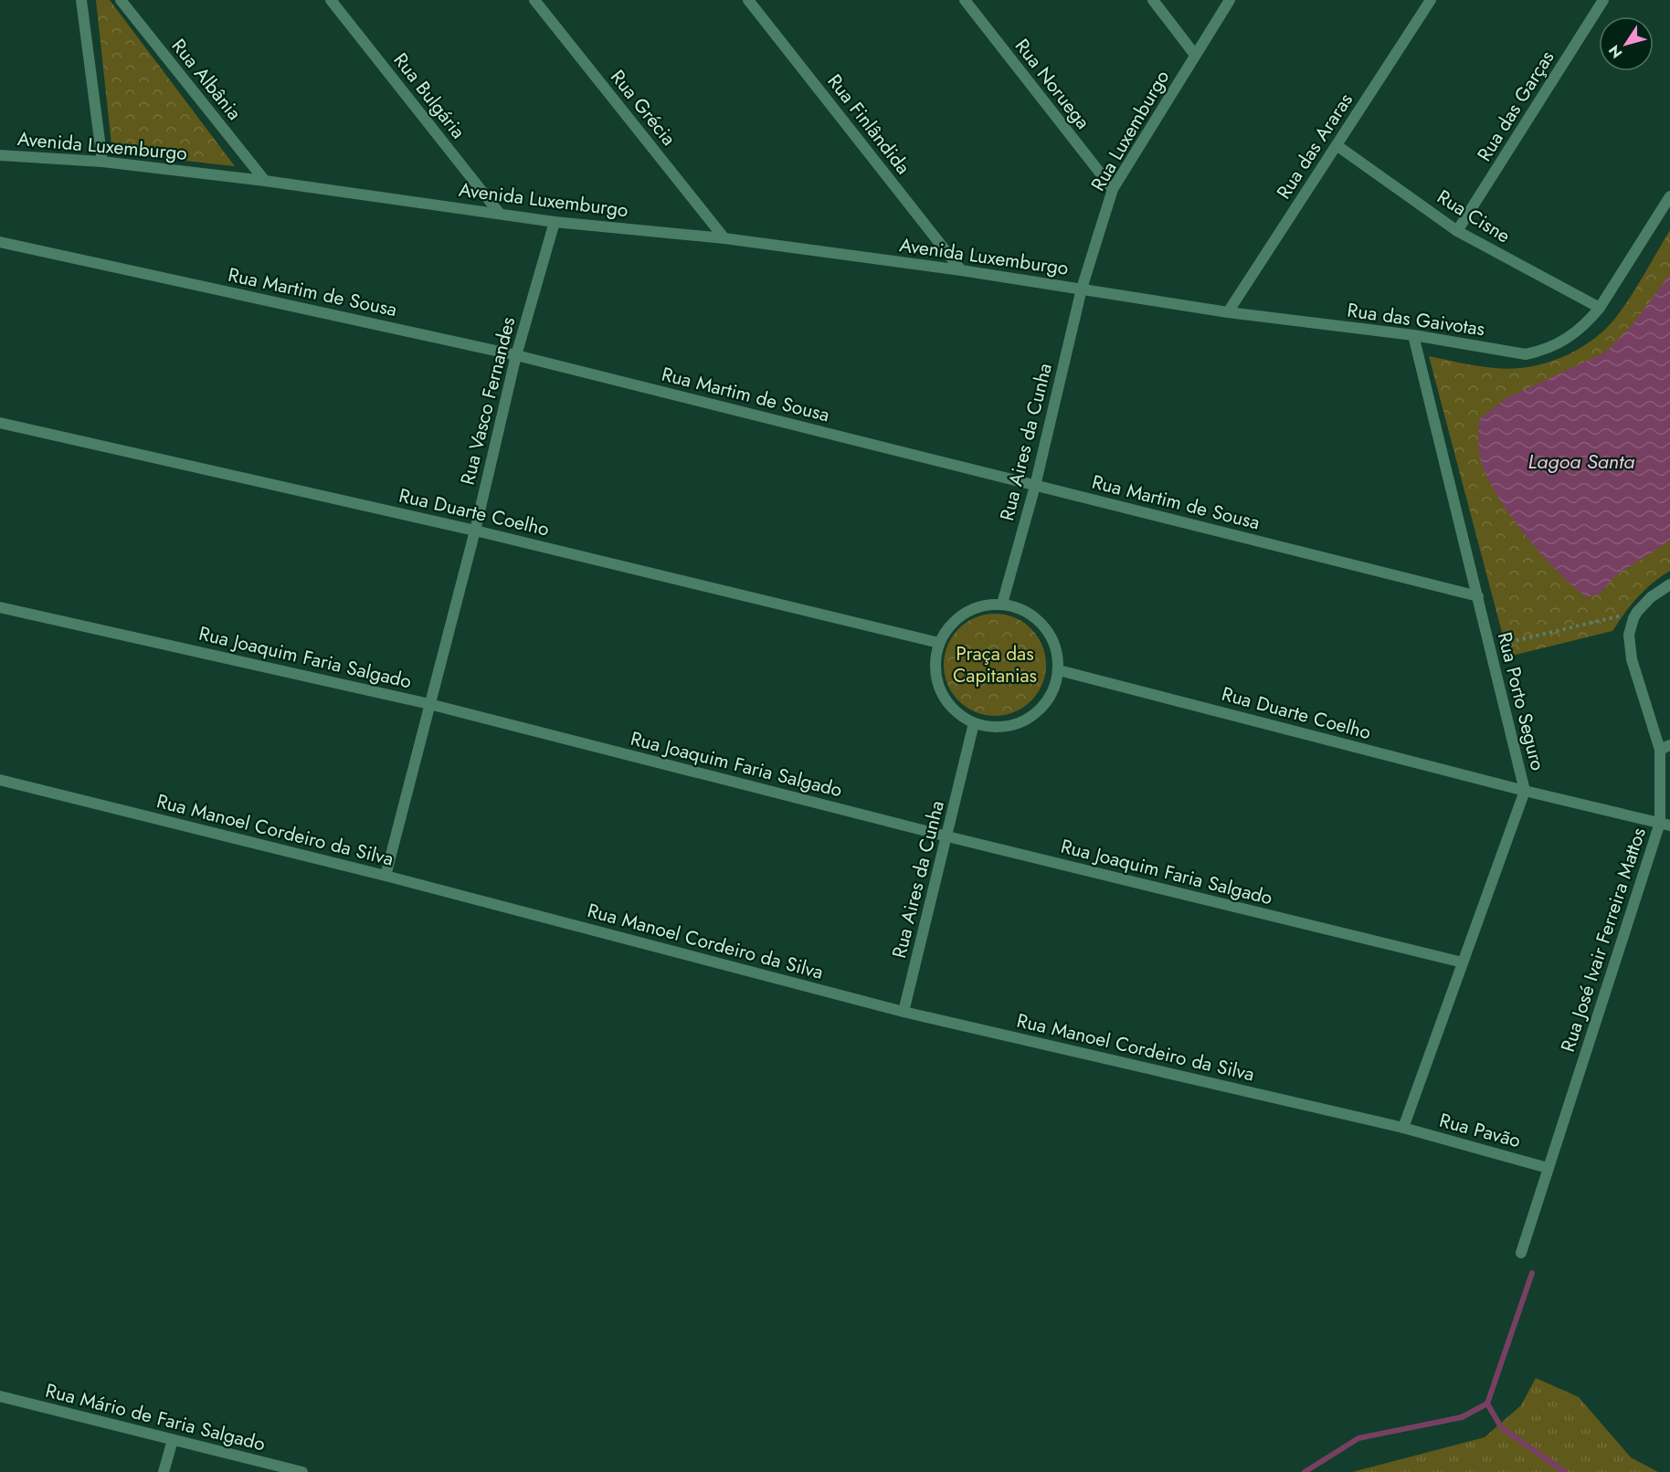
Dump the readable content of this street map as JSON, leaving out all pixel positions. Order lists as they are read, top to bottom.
{
  "streets": {
    "street": [
      "Rua Albânia",
      "Rua Noruega",
      "Rua Bulgária",
      "Rua das Garças",
      "Rua Grécia",
      "Rua Finlândida",
      "Rua Luxemburgo",
      "Avenida Luxemburgo",
      "Rua das Araras",
      "Rua Cisne",
      "Rua Martim de Sousa",
      "Rua das Gaivotas",
      "Rua Vasco Fernandes",
      "Rua Aires da Cunha",
      "Rua Duarte Coelho",
      "Rua Joaquim Faria Salgado",
      "Rua Porto Seguro",
      "Rua Manoel Cordeiro da Silva",
      "Rua José Ivair Ferreira Mattos",
      "Rua Pavão",
      "Rua Mário de Faria Salgado"
    ]
  },
  "crossings": [
    ["Rua Albânia", "Avenida Luxemburgo"],
    ["Rua Noruega", "Rua Luxemburgo"],
    ["Rua Bulgária", "Avenida Luxemburgo"],
    ["Rua das Garças", "Rua Cisne"],
    ["Rua Grécia", "Avenida Luxemburgo"],
    ["Rua Finlândida", "Avenida Luxemburgo"],
    ["Rua Luxemburgo", "Avenida Luxemburgo"],
    ["Rua Luxemburgo", "Rua das Gaivotas"],
    ["Rua Luxemburgo", "Rua Aires da Cunha"],
    ["Avenida Luxemburgo", "Rua das Gaivotas"],
    ["Avenida Luxemburgo", "Rua Vasco Fernandes"],
    ["Avenida Luxemburgo", "Rua Aires da Cunha"],
    ["Rua das Araras", "Rua Cisne"],
    ["Rua das Araras", "Rua das Gaivotas"],
    ["Rua Cisne", "Rua das Gaivotas"],
    ["Rua Martim de Sousa", "Rua Vasco Fernandes"],
    ["Rua Martim de Sousa", "Rua Aires da Cunha"],
    ["Rua Martim de Sousa", "Rua Porto Seguro"],
    ["Rua das Gaivotas", "Rua Aires da Cunha"],
    ["Rua das Gaivotas", "Rua Porto Seguro"],
    ["Rua Vasco Fernandes", "Rua Duarte Coelho"],
    ["Rua Vasco Fernandes", "Rua Joaquim Faria Salgado"],
    ["Rua Vasco Fernandes", "Rua Manoel Cordeiro da Silva"],
    ["Rua Aires da Cunha", "Rua Duarte Coelho"],
    ["Rua Aires da Cunha", "Rua Joaquim Faria Salgado"],
    ["Rua Aires da Cunha", "Rua Manoel Cordeiro da Silva"],
    ["Rua Duarte Coelho", "Rua Porto Seguro"],
    ["Rua Duarte Coelho", "Rua José Ivair Ferreira Mattos"],
    ["Rua Joaquim Faria Salgado", "Rua Porto Seguro"],
    ["Rua Porto Seguro", "Rua Manoel Cordeiro da Silva"],
    ["Rua Porto Seguro", "Rua Pavão"],
    ["Rua Manoel Cordeiro da Silva", "Rua Pavão"],
    ["Rua José Ivair Ferreira Mattos", "Rua Pavão"]
  ],
  "water": ["Lagoa Santa"],
  "parks": ["Praça das Capitanias"],
  "north": "bottom left"
}
